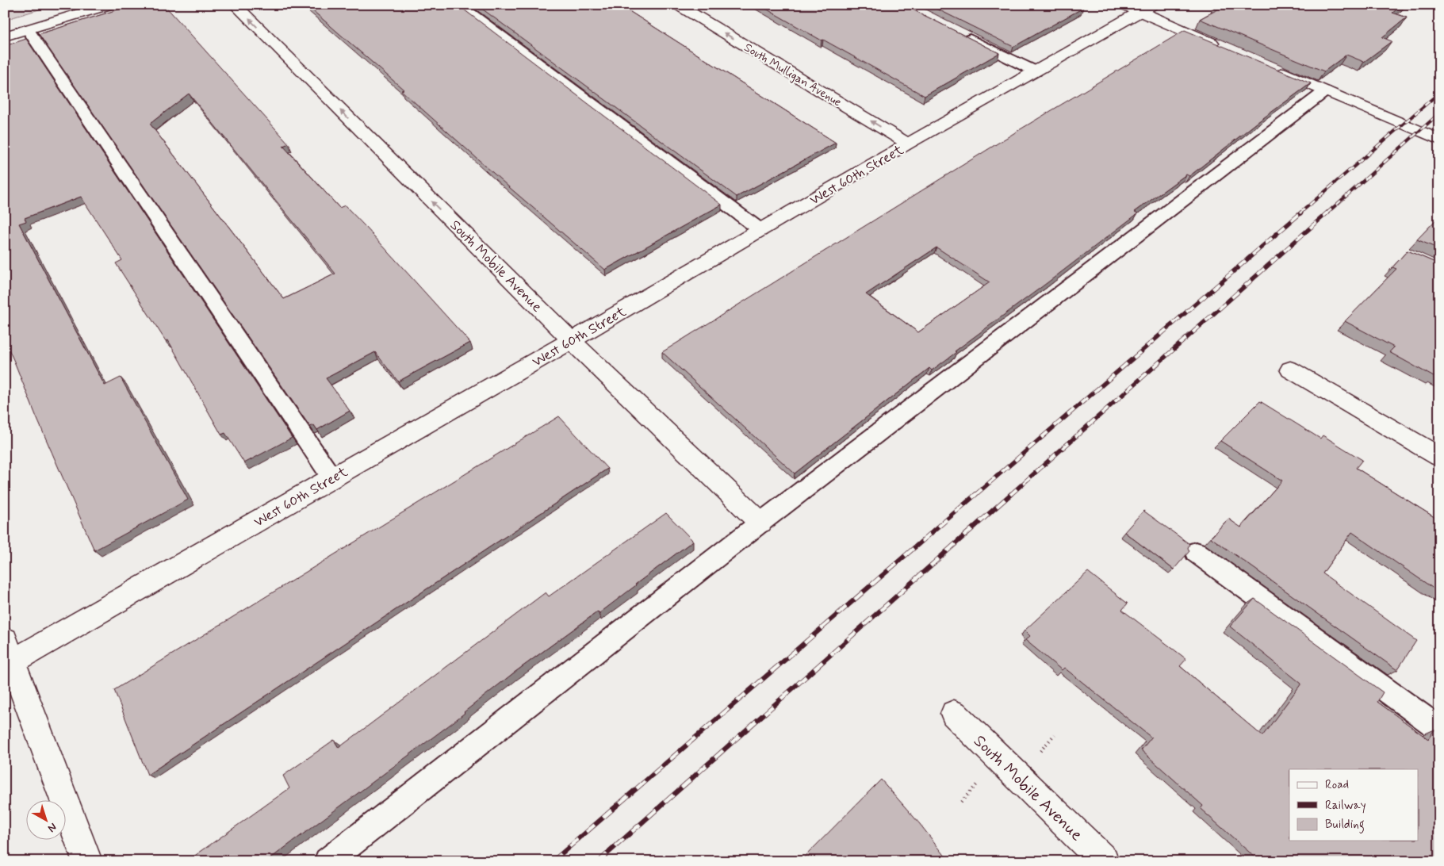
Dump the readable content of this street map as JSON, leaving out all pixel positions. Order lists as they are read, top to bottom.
{
  "streets": {
    "street": ["South Mulligan Avenue", "West 60th Street", "South Mobile Avenue"]
  },
  "crossings": [
    ["South Mulligan Avenue", "West 60th Street"],
    ["West 60th Street", "South Mobile Avenue"]
  ],
  "one_way": ["South Mulligan Avenue", "South Mobile Avenue"],
  "legend": ["Road", "Railway", "Building"],
  "north": "bottom right"
}
